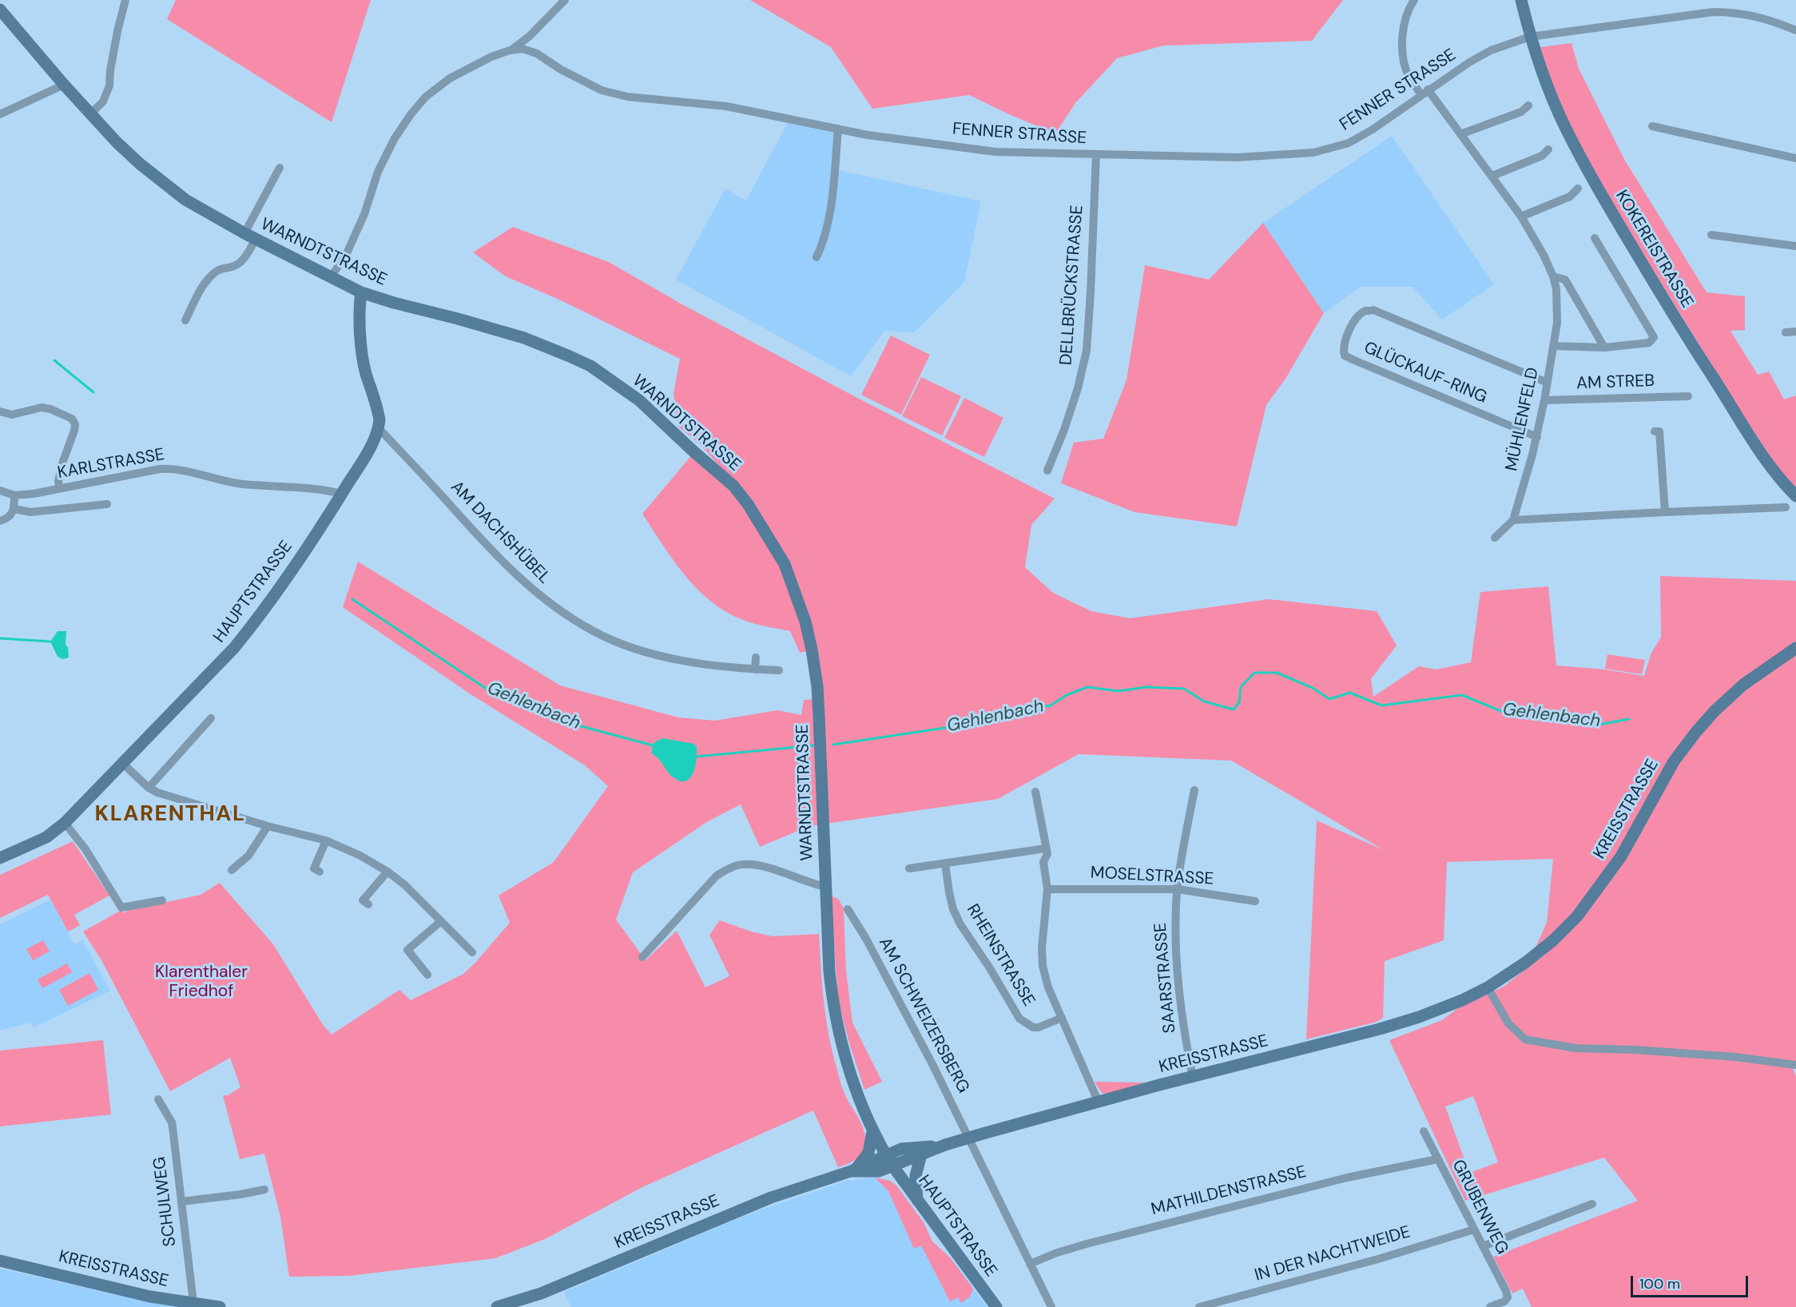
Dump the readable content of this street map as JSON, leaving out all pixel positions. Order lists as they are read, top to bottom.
{
  "streets": {
    "street": [
      "FENNER STRASSE",
      "KOKEREISTRASSE",
      "WARNDTSTRASSE",
      "DELLBRÜCKSTRASSE",
      "GLÜCKAUF-RING",
      "AM STREB",
      "MÜHLENFELD",
      "KARLSTRASSE",
      "AM DACHSHÜBEL",
      "HAUPTSTRASSE",
      "KREISSTRASSE",
      "MOSELSTRASSE",
      "RHEINSTRASSE",
      "SAARSTRASSE",
      "AM SCHWEIZERSBERG",
      "MATHILDENSTRASSE",
      "SCHULWEG",
      "GRUBENWEG",
      "IN DER NACHTWEIDE"
    ]
  },
  "crossings": [
    ["FENNER STRASSE", "KOKEREISTRASSE"],
    ["FENNER STRASSE", "WARNDTSTRASSE"],
    ["FENNER STRASSE", "DELLBRÜCKSTRASSE"],
    ["FENNER STRASSE", "MÜHLENFELD"],
    ["WARNDTSTRASSE", "HAUPTSTRASSE"],
    ["WARNDTSTRASSE", "KREISSTRASSE"],
    ["GLÜCKAUF-RING", "MÜHLENFELD"],
    ["AM STREB", "MÜHLENFELD"],
    ["KARLSTRASSE", "HAUPTSTRASSE"],
    ["AM DACHSHÜBEL", "HAUPTSTRASSE"],
    ["HAUPTSTRASSE", "KREISSTRASSE"],
    ["KREISSTRASSE", "RHEINSTRASSE"],
    ["KREISSTRASSE", "SAARSTRASSE"],
    ["KREISSTRASSE", "AM SCHWEIZERSBERG"],
    ["KREISSTRASSE", "SCHULWEG"],
    ["MOSELSTRASSE", "RHEINSTRASSE"],
    ["MOSELSTRASSE", "SAARSTRASSE"],
    ["AM SCHWEIZERSBERG", "MATHILDENSTRASSE"],
    ["MATHILDENSTRASSE", "GRUBENWEG"],
    ["GRUBENWEG", "IN DER NACHTWEIDE"]
  ],
  "districts": ["KLARENTHAL"],
  "water": ["Gehlenbach"],
  "parks": ["Klarenthaler Friedhof"],
  "scale_bar": "100 m"
}
